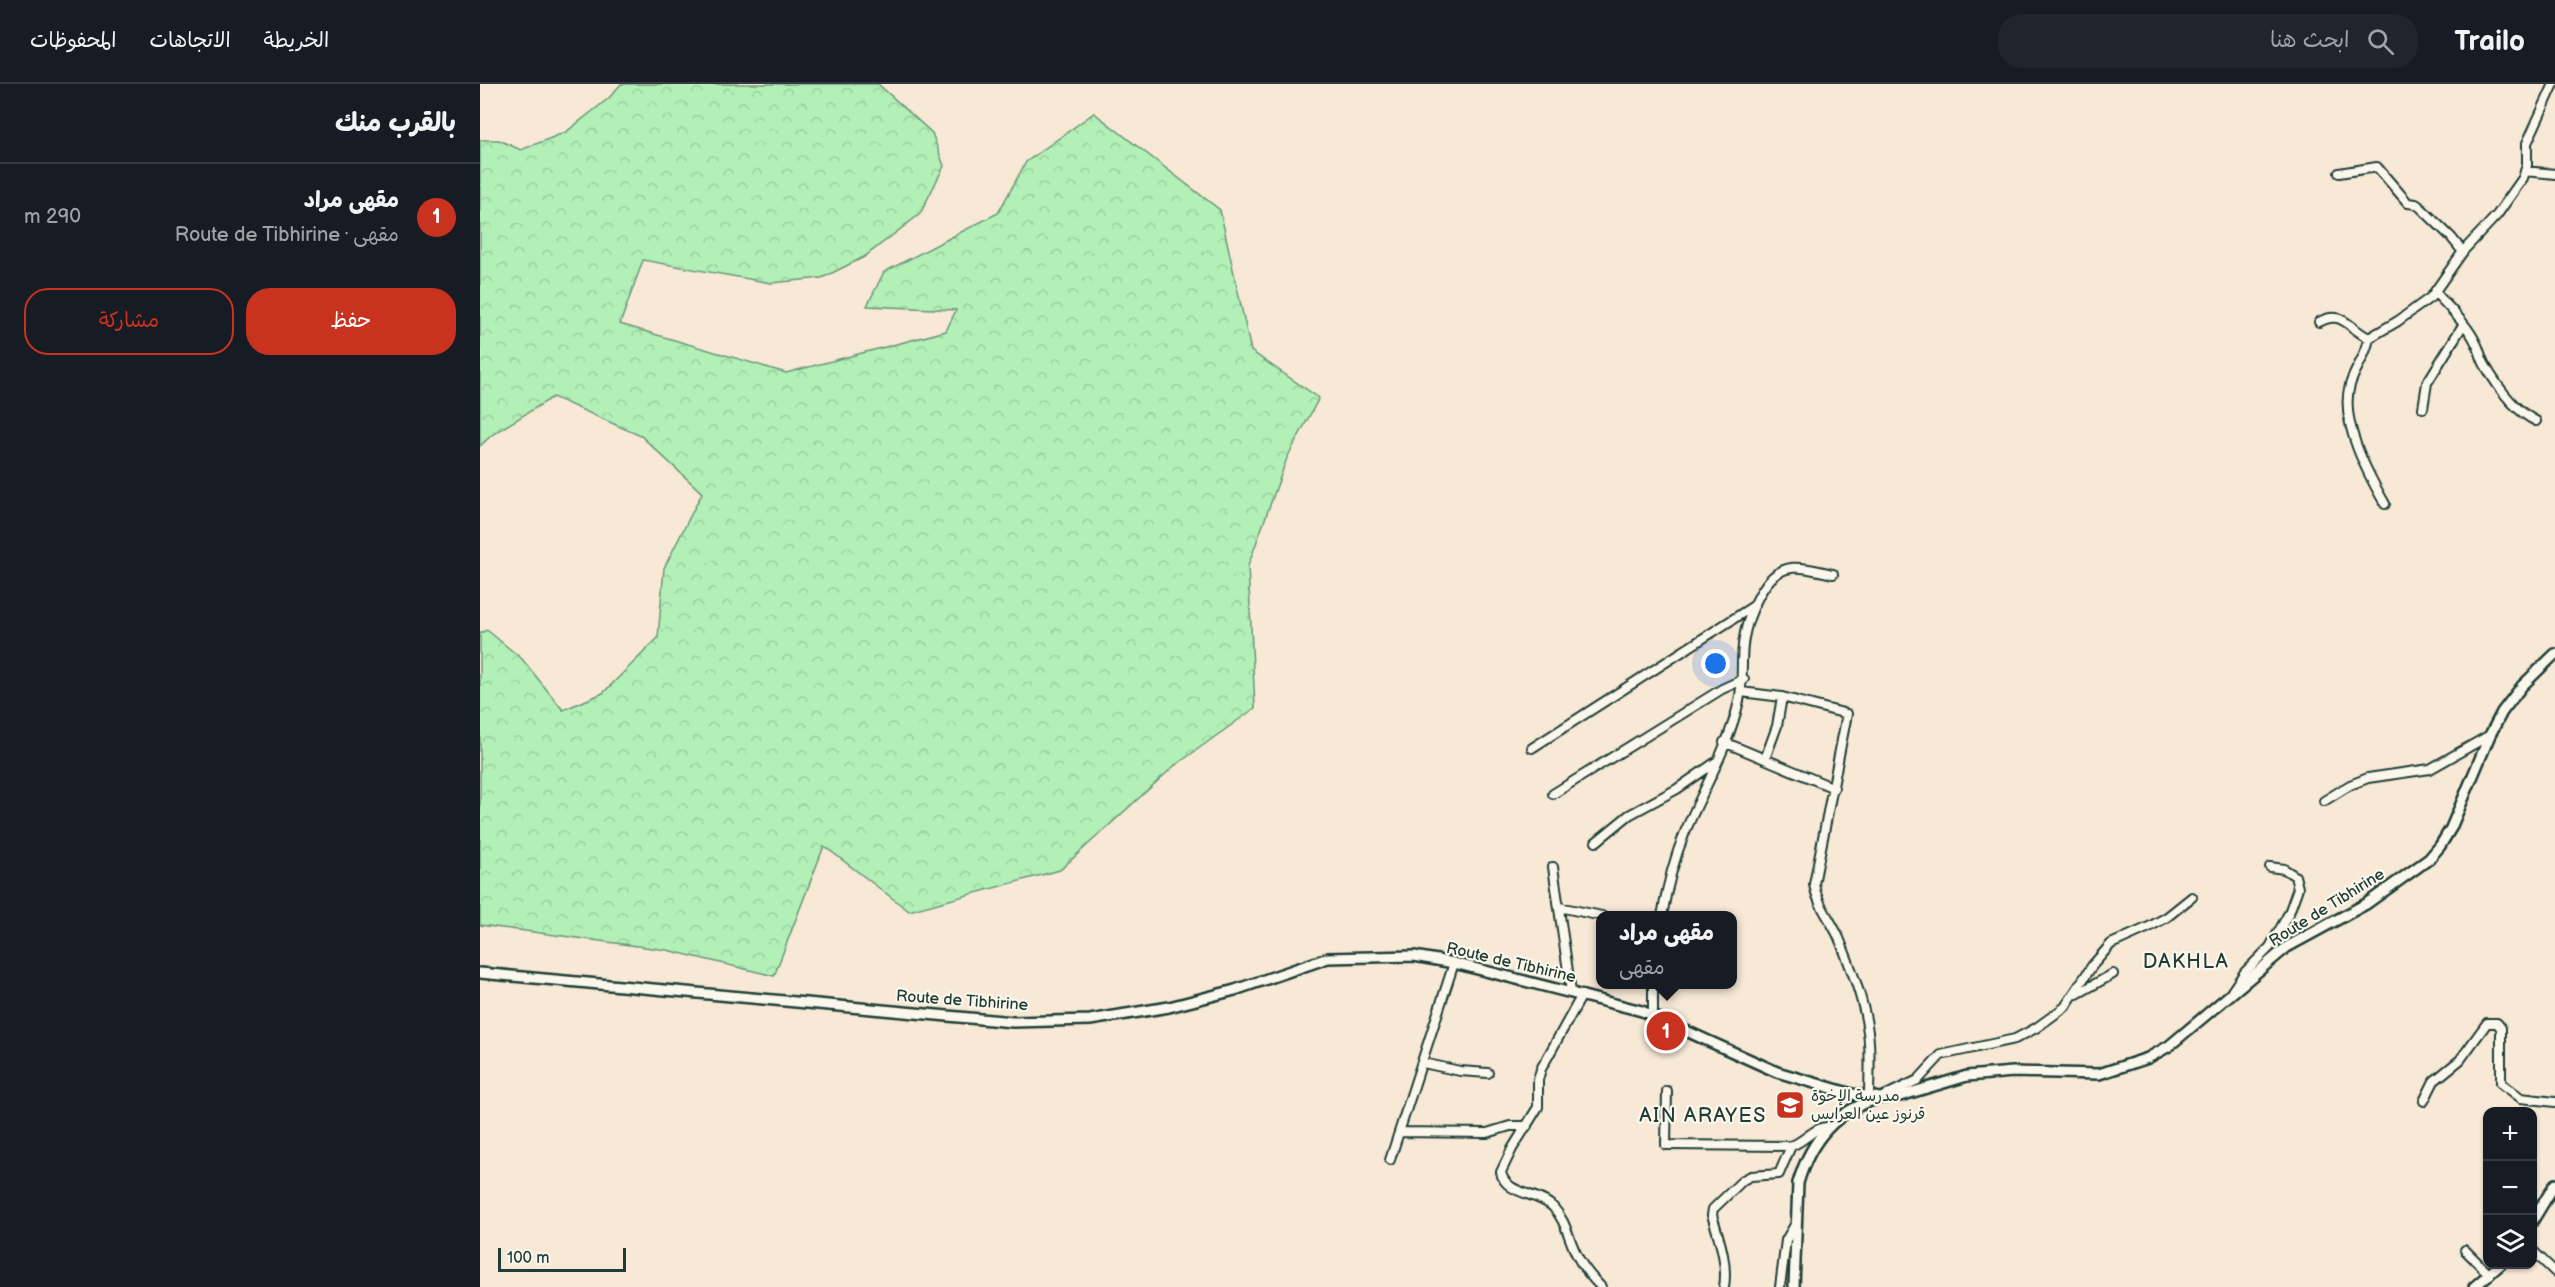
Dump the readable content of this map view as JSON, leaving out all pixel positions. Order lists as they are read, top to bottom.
{
  "streets": {
    "street": ["Route de Tibhirine"]
  },
  "districts": ["DAKHLA", "AIN ARAYES"],
  "places": {
    "school or university": ["مدرسة الإخوة قرنوز عين العرايس"]
  },
  "scale_bar": "100 m",
  "page": {
    "header": "Trailo",
    "search": "ابحث هنا",
    "nav": ["الخريطة", "الاتجاهات", "المحفوظات"],
    "heading": "بالقرب منك",
    "list": [
      {
        "mark": "1",
        "name": "مقهى مراد",
        "note": "مقهى · Route de Tibhirine",
        "value": "290 m"
      }
    ],
    "buttons": ["حفظ", "مشاركة"],
    "popup": ["مقهى مراد", "مقهى"],
    "pins": "1",
    "map_buttons": ["+", "−"],
    "scale": "100 m"
  }
}
